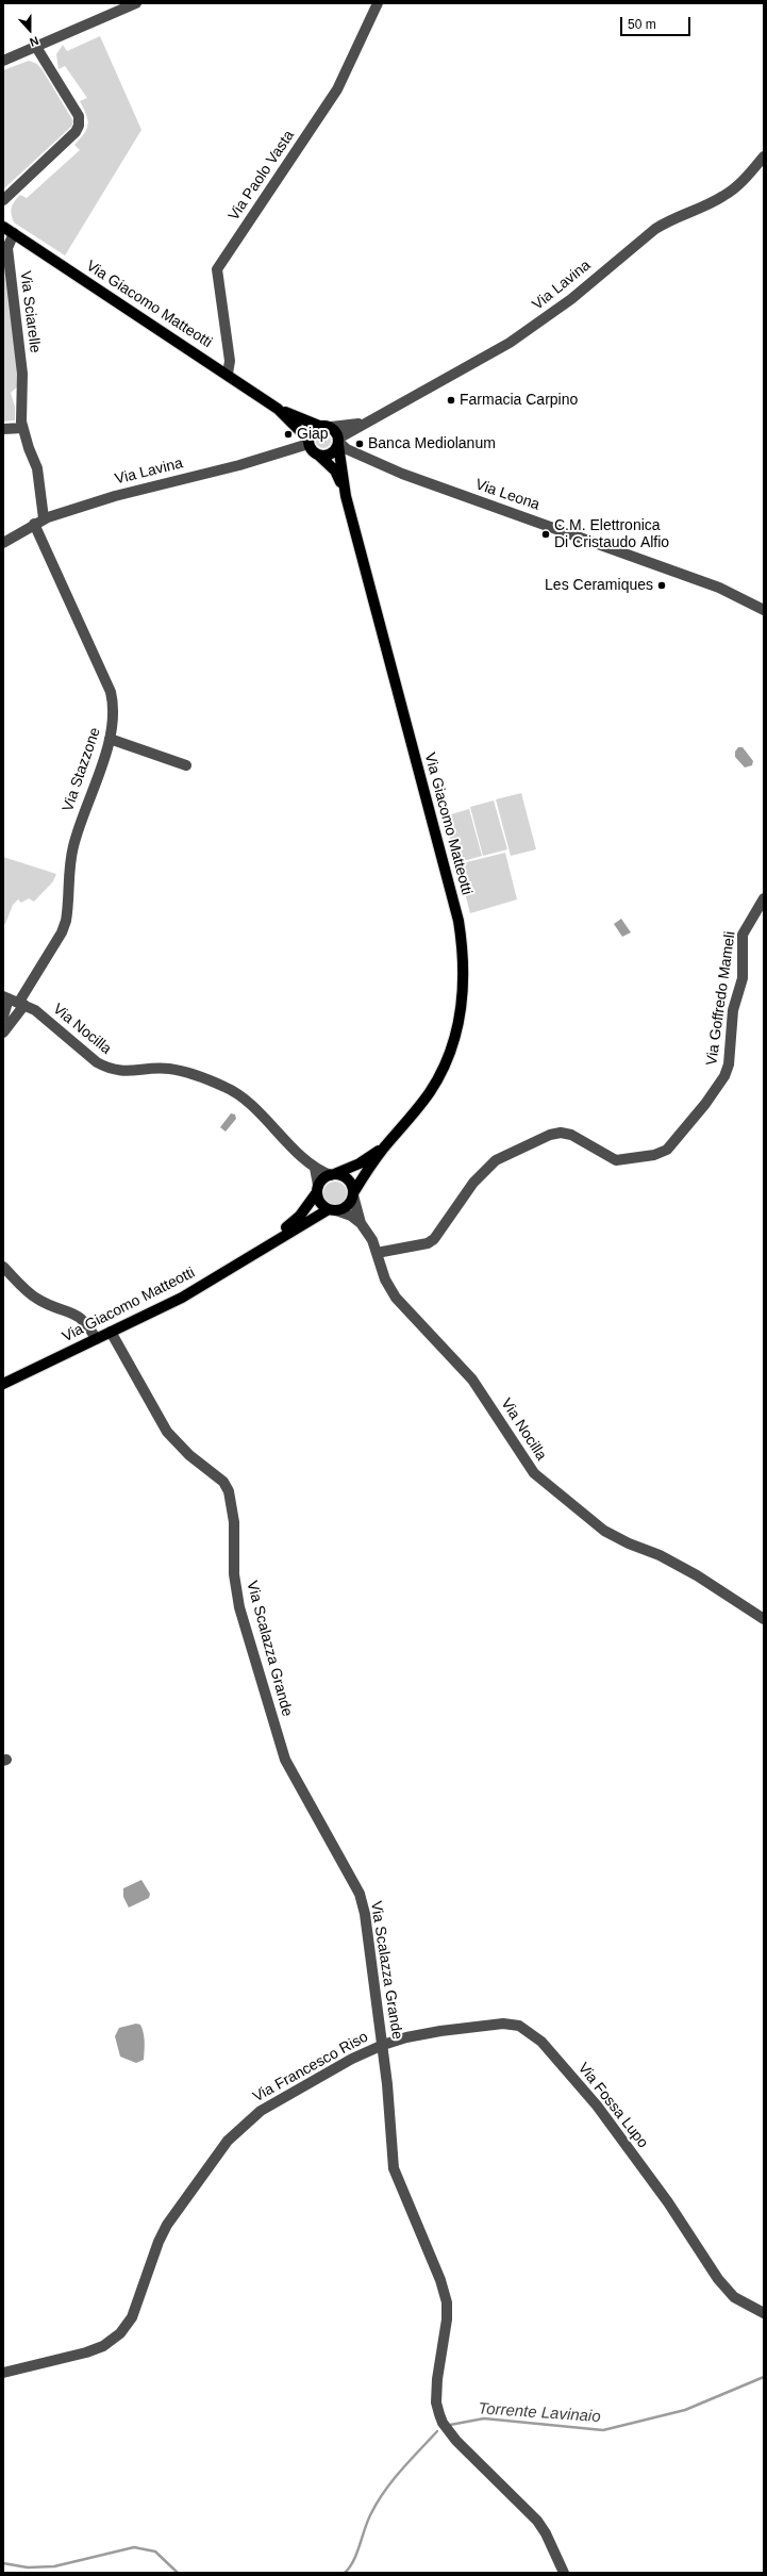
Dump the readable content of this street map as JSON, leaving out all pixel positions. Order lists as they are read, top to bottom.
{
  "streets": {
    "main road": ["Via Giacomo Matteotti"],
    "street": [
      "Via Paolo Vasta",
      "Via Lavina",
      "Via Sciarelle",
      "Via Leona",
      "Via Stazzone",
      "Via Goffredo Mameli",
      "Via Nocilla",
      "Via Scalazza Grande",
      "Via Francesco Riso",
      "Via Fossa Lupo"
    ]
  },
  "crossings": [
    ["Via Paolo Vasta", "Via Giacomo Matteotti"],
    ["Via Lavina", "Via Sciarelle"],
    ["Via Lavina", "Via Leona"],
    ["Via Lavina", "Via Stazzone"],
    ["Via Giacomo Matteotti", "Via Sciarelle"],
    ["Via Giacomo Matteotti", "Via Scalazza Grande"],
    ["Via Sciarelle", "Via Stazzone"],
    ["Via Stazzone", "Via Nocilla"],
    ["Via Goffredo Mameli", "Via Nocilla"],
    ["Via Scalazza Grande", "Via Francesco Riso"],
    ["Via Scalazza Grande", "Via Fossa Lupo"],
    ["Via Francesco Riso", "Via Fossa Lupo"]
  ],
  "water": ["Torrente Lavinaio"],
  "places": [
    "Farmacia Carpino",
    "Giap",
    "Banca Mediolanum",
    "C.M. Elettronica Di Cristaudo Alfio",
    "Les Ceramiques"
  ],
  "scale_bar": "50 m",
  "north": "bottom"
}
